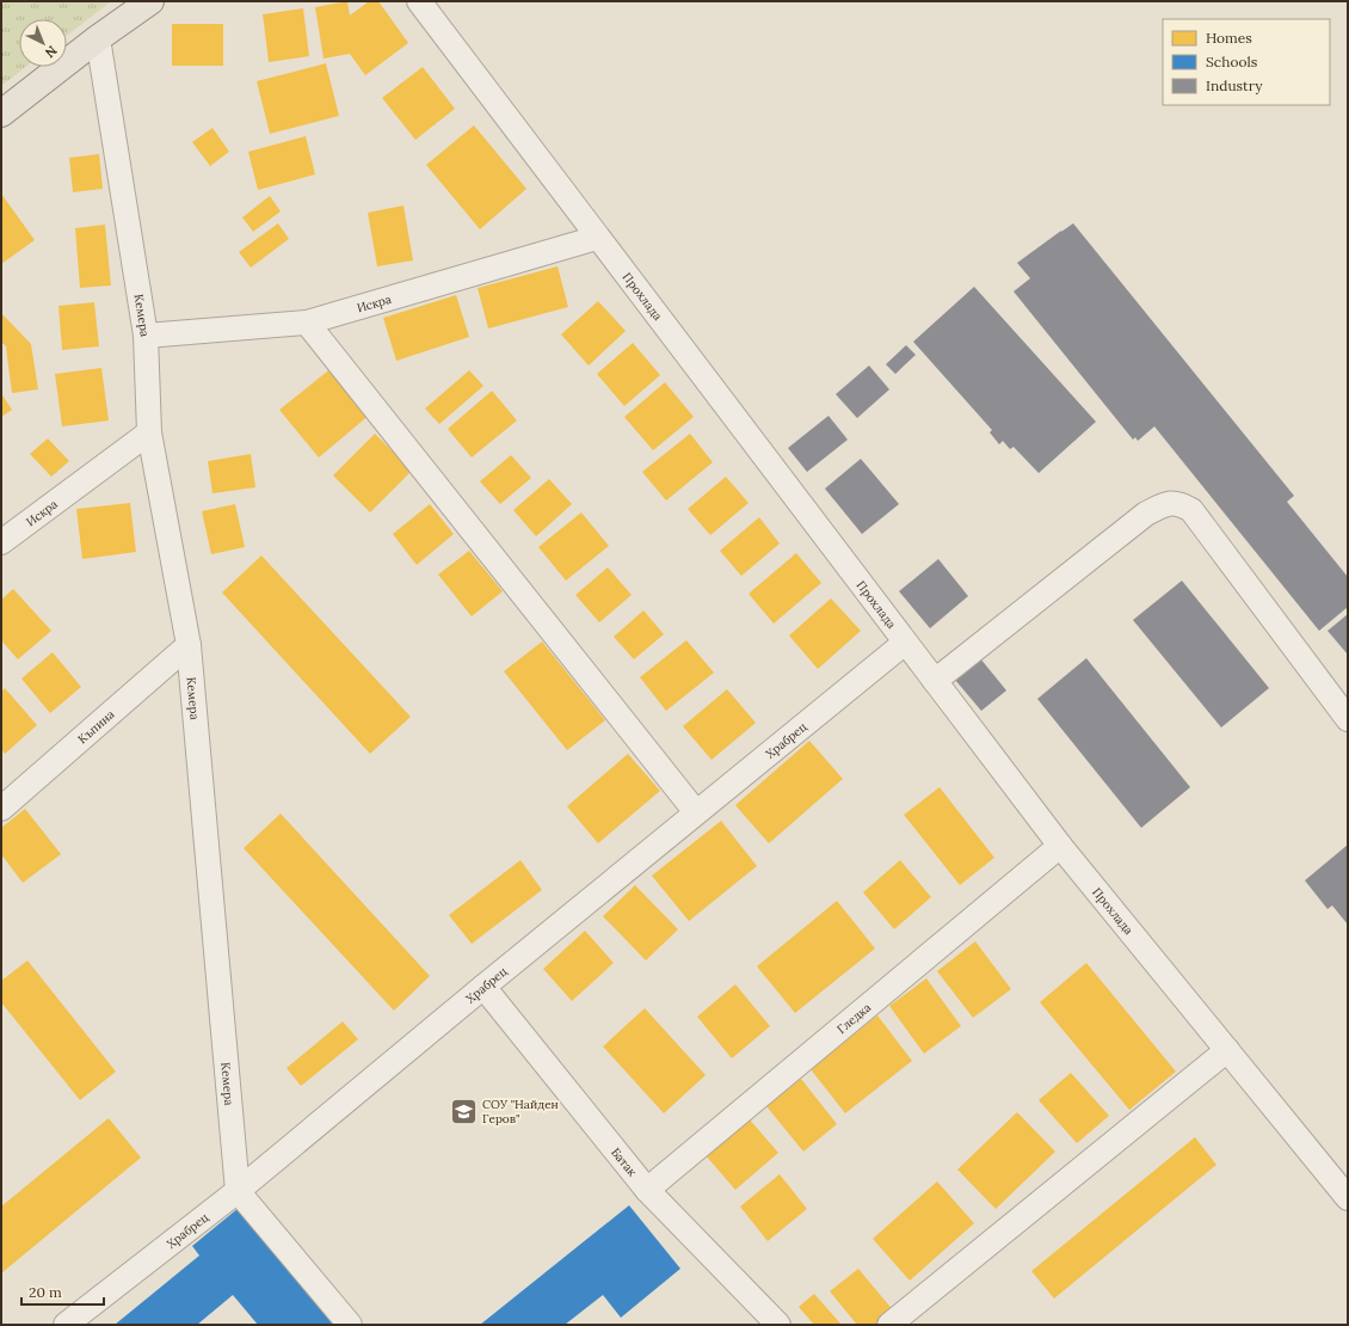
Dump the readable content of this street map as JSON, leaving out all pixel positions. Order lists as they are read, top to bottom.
{
  "streets": {
    "street": [
      "Прохлада",
      "Искра",
      "Кемера",
      "Къпина",
      "Храбрец",
      "Гледка",
      "Батак"
    ]
  },
  "crossings": [
    ["Прохлада", "Искра"],
    ["Прохлада", "Храбрец"],
    ["Прохлада", "Гледка"],
    ["Искра", "Кемера"],
    ["Кемера", "Къпина"],
    ["Кемера", "Храбрец"],
    ["Храбрец", "Батак"],
    ["Гледка", "Батак"]
  ],
  "places": {
    "school or university": ["СОУ \"Найден Геров\""]
  },
  "legend": ["Homes", "Schools", "Industry"],
  "scale_bar": "20 m",
  "north": "bottom right"
}
